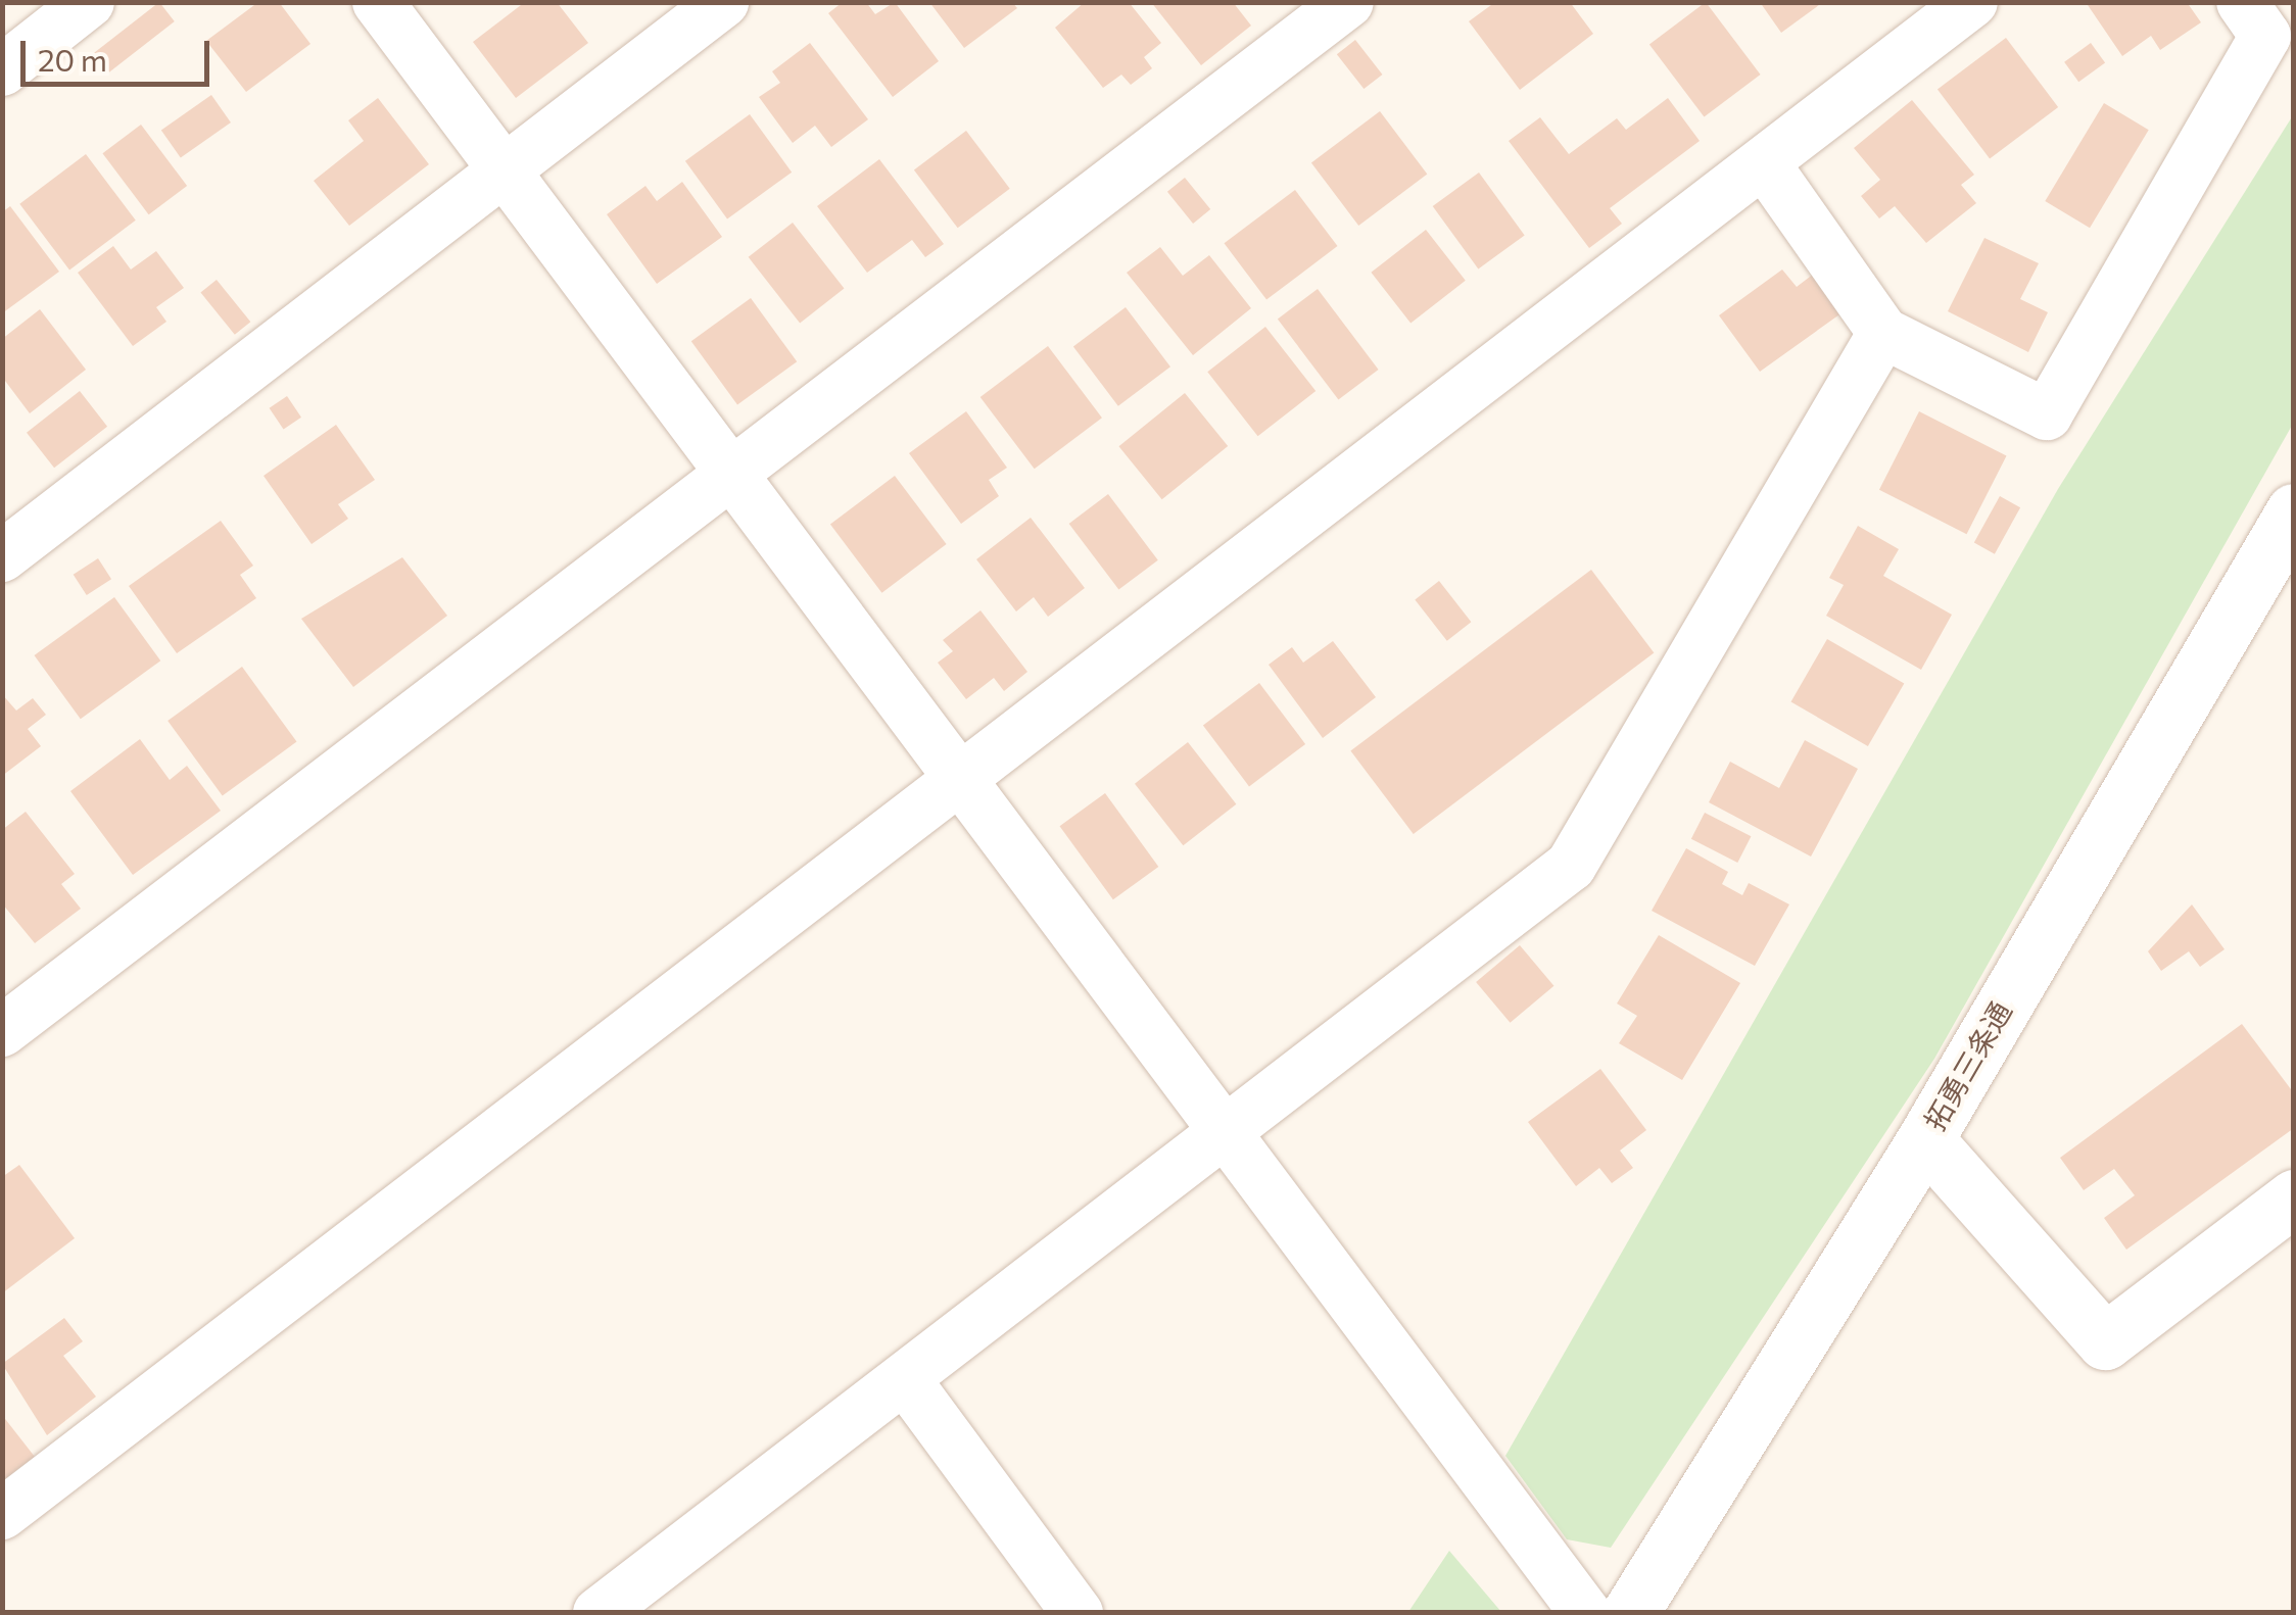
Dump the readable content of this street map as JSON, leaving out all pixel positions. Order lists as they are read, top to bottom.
{
  "streets": {
    "street": ["拓勇三条通"]
  },
  "scale_bar": "20 m"
}
